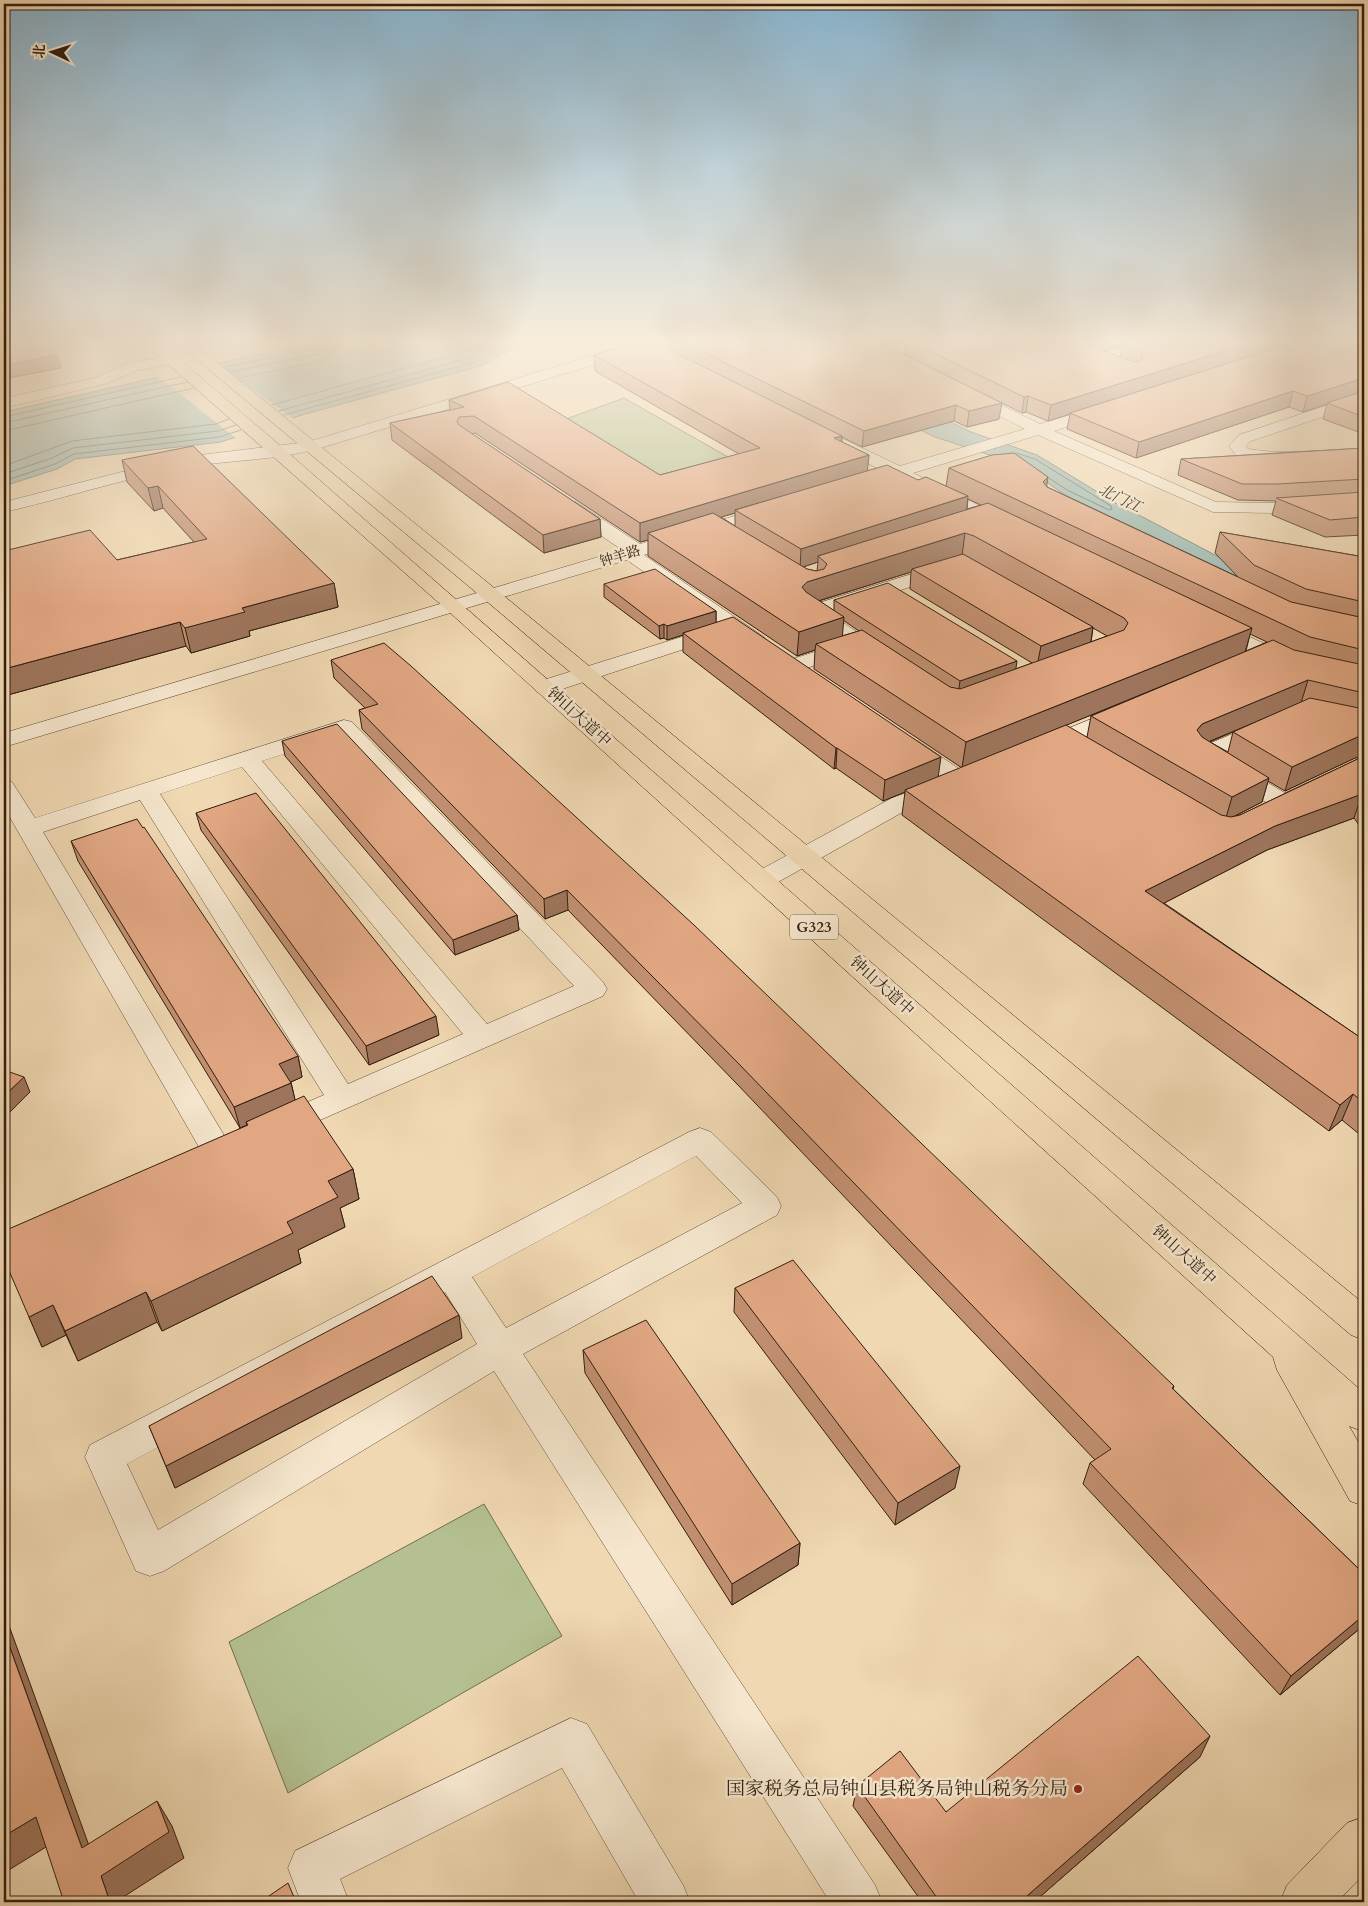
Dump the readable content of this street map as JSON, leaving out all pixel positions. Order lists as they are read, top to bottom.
{
  "streets": {
    "main road": ["钟山大道中", "G323"],
    "street": ["钟羊路"]
  },
  "crossings": [
    ["钟羊路", "钟山大道中"],
    ["钟羊路", "G323"],
    ["钟山大道中", "G323"]
  ],
  "water": ["北门江"],
  "places": ["国家税务总局钟山县税务局钟山税务分局"],
  "north": "left"
}
